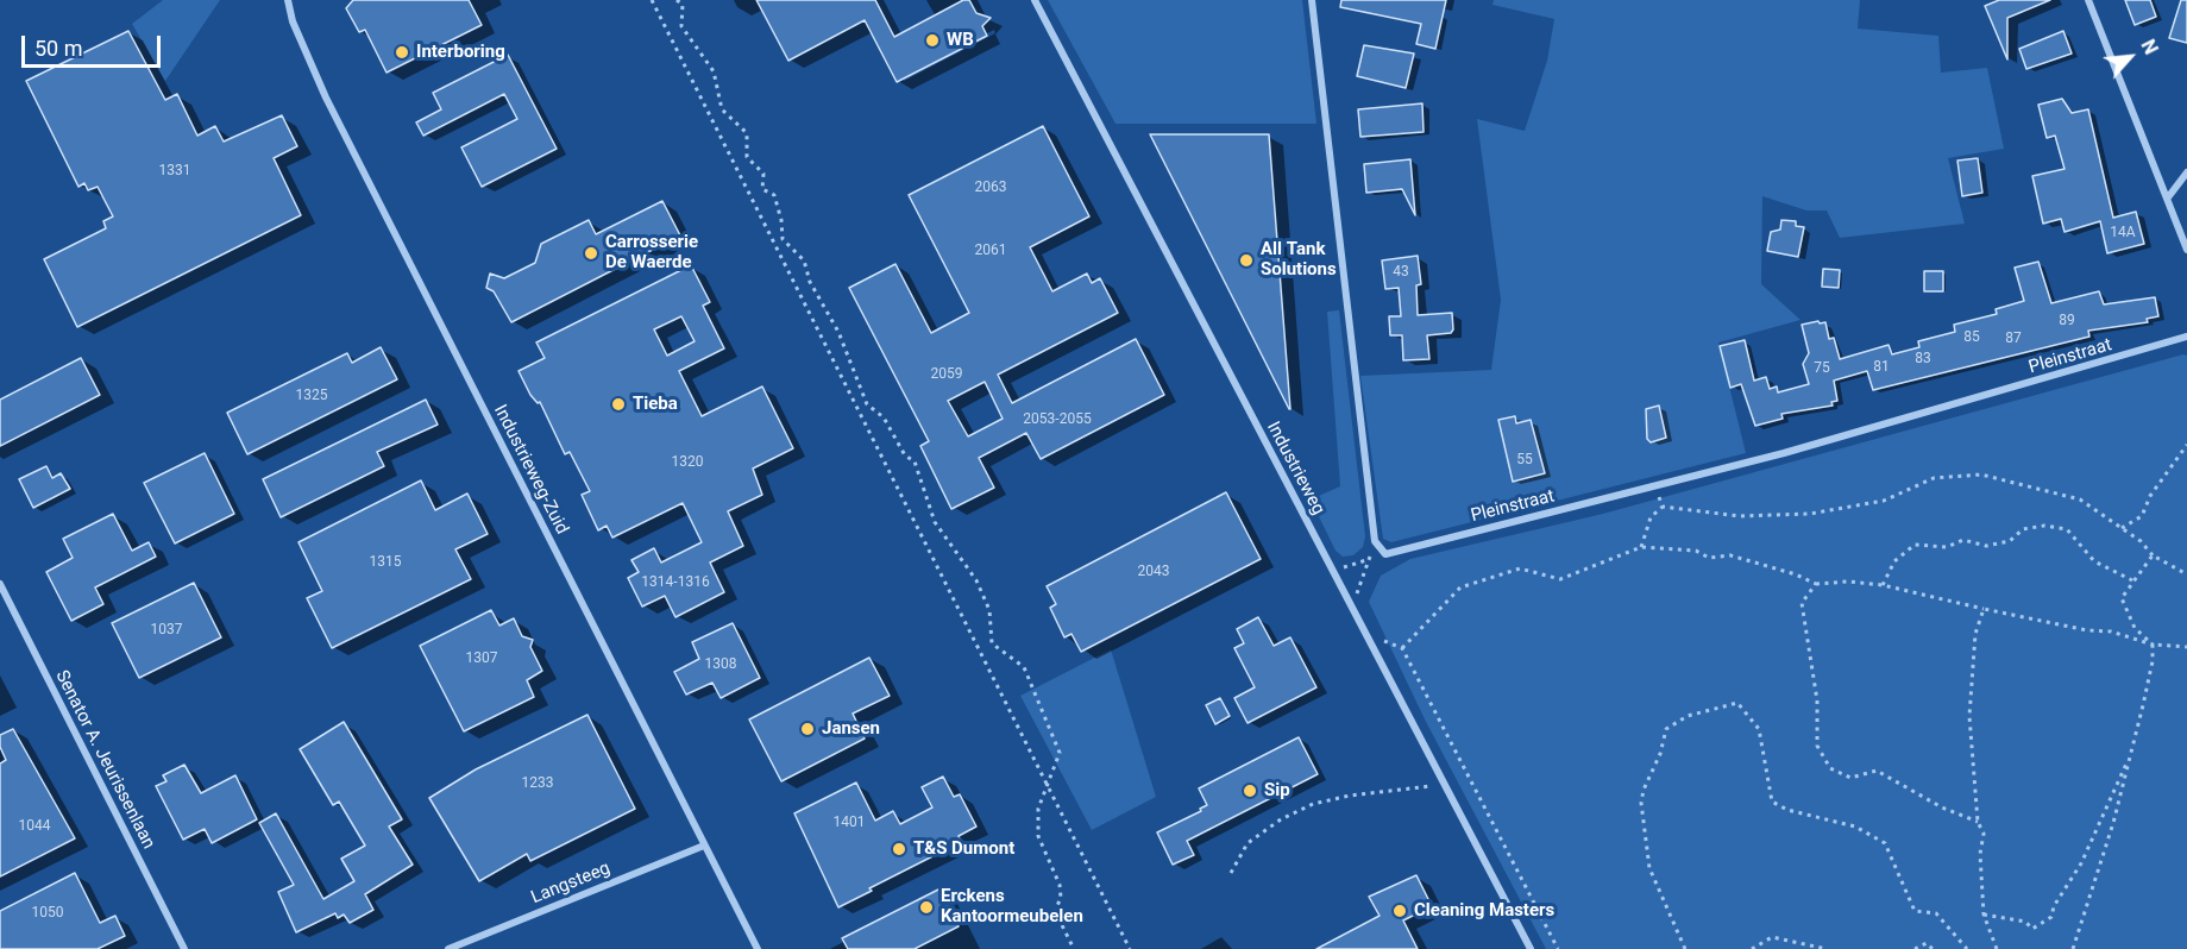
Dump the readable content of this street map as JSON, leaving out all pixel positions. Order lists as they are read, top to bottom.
{
  "streets": {
    "street": [
      "Pleinstraat",
      "Industrieweg",
      "Industrieweg-Zuid",
      "Senator A. Jeurissenlaan",
      "Langsteeg"
    ]
  },
  "crossings": [
    ["Industrieweg-Zuid", "Langsteeg"]
  ],
  "places": [
    "WB",
    "Interboring",
    "Carrosserie De Waerde",
    "All Tank Solutions",
    "Tieba",
    "Jansen",
    "Sip",
    "T&S Dumont",
    "Erckens Kantoormeubelen",
    "Cleaning Masters"
  ],
  "house_numbers": [
    "1331",
    "2063",
    "14A",
    "2061",
    "43",
    "89",
    "85",
    "87",
    "83",
    "81",
    "75",
    "2059",
    "1325",
    "2053-2055",
    "55",
    "1320",
    "1315",
    "2043",
    "1314-1316",
    "1037",
    "1307",
    "1308",
    "1233",
    "1401",
    "1044",
    "1050"
  ],
  "scale_bar": "50 m",
  "north": "top right"
}
